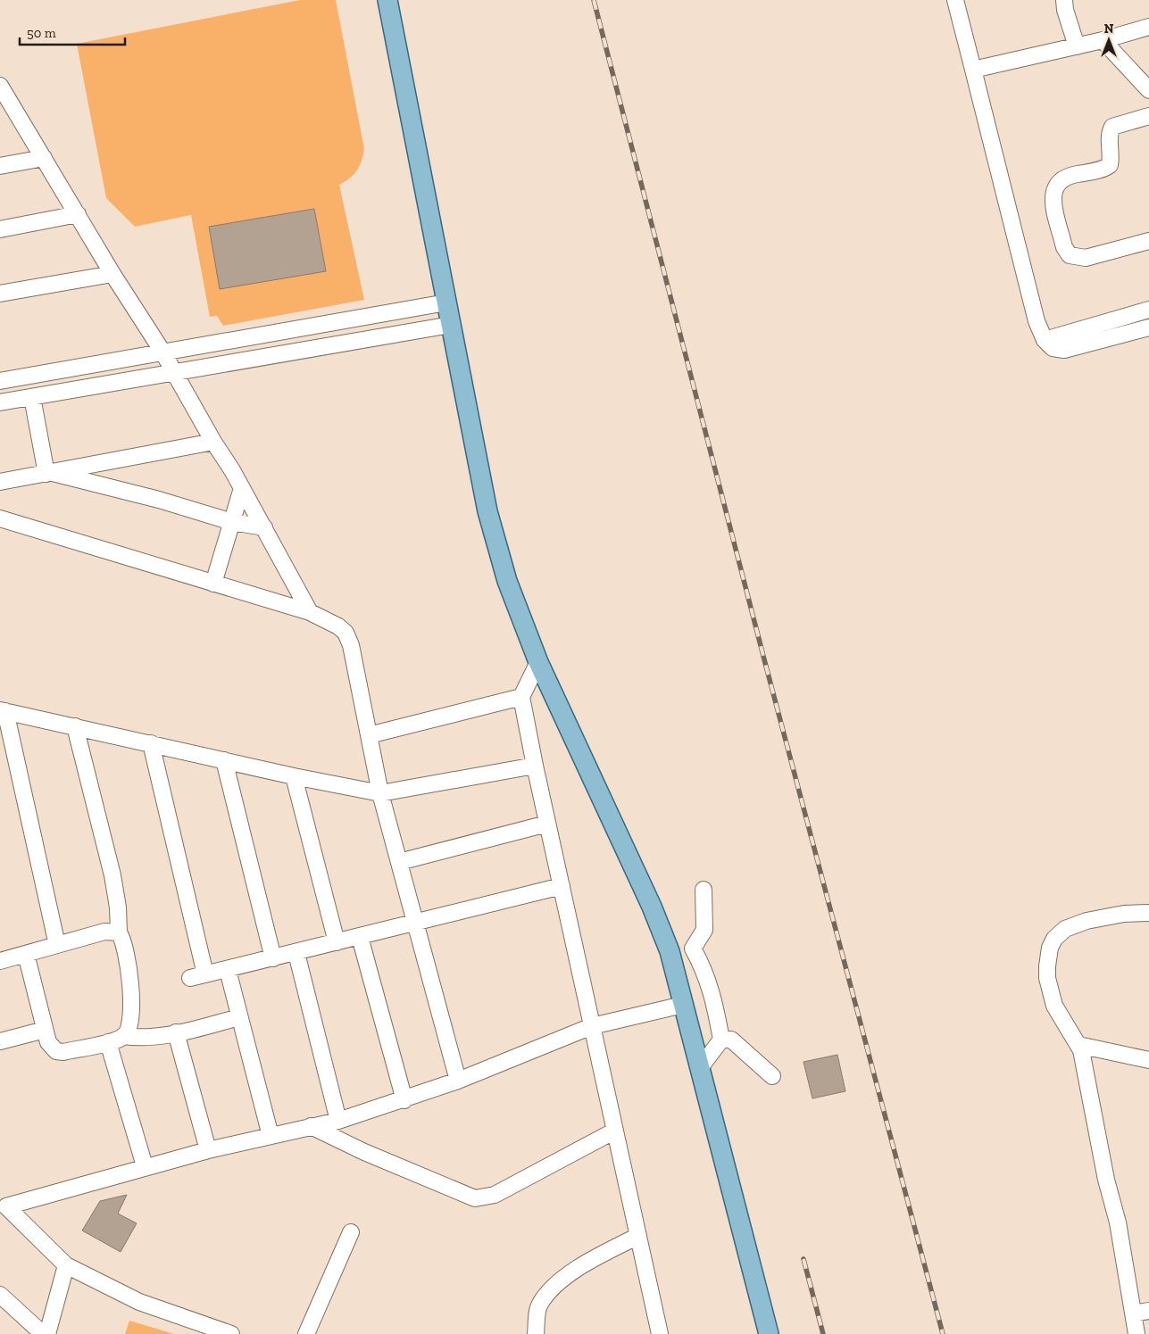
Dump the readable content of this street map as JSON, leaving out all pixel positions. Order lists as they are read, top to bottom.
{
  "scale_bar": "50 m",
  "north": "top"
}
